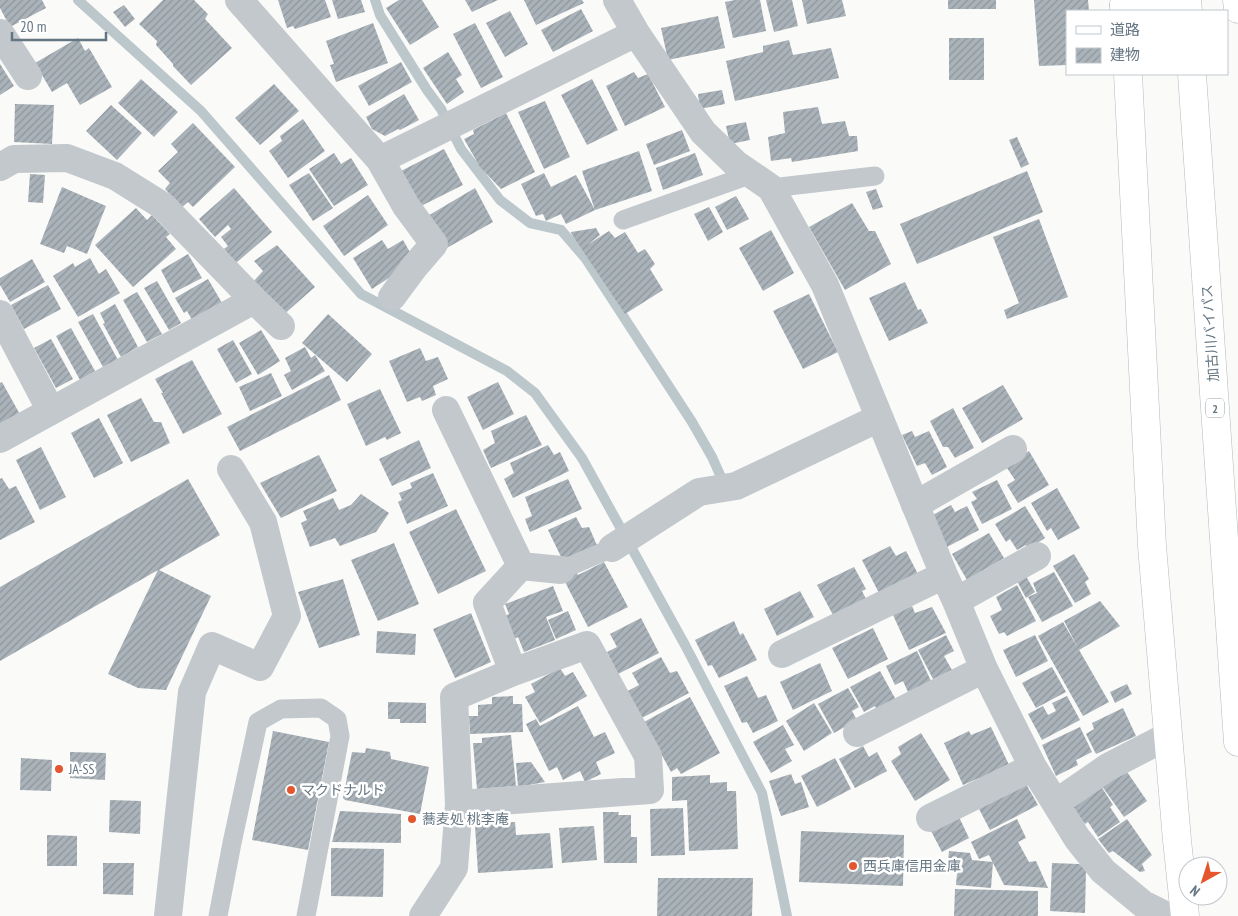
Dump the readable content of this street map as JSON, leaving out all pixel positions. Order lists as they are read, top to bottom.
{
  "streets": {
    "main road": ["加古川バイパス", "2"]
  },
  "places": [
    "JA-SS",
    "マクドナルド",
    "蕎麦処 桃李庵",
    "西兵庫信用金庫"
  ],
  "legend": ["道路", "建物"],
  "scale_bar": "20 m",
  "north": "bottom left"
}
